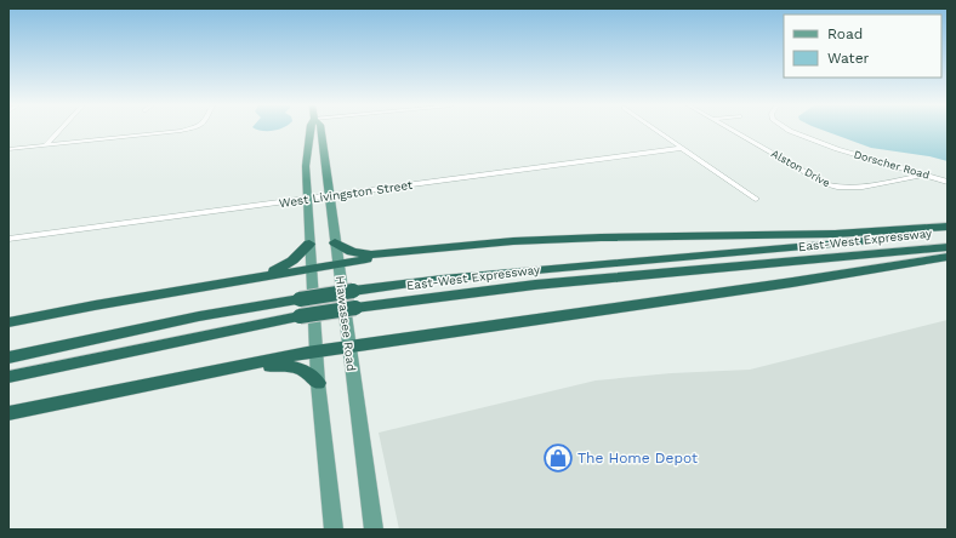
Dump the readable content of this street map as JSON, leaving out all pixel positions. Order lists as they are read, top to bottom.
{
  "streets": {
    "highway": ["East-West Expressway"],
    "main road": ["Hiawassee Road"],
    "street": ["Dorscher Road", "Alston Drive", "West Livingston Street"]
  },
  "crossings": [
    ["Dorscher Road", "Alston Drive"],
    ["West Livingston Street", "Hiawassee Road"]
  ],
  "places": {
    "shop": ["The Home Depot"]
  },
  "legend": ["Road", "Water"]
}
